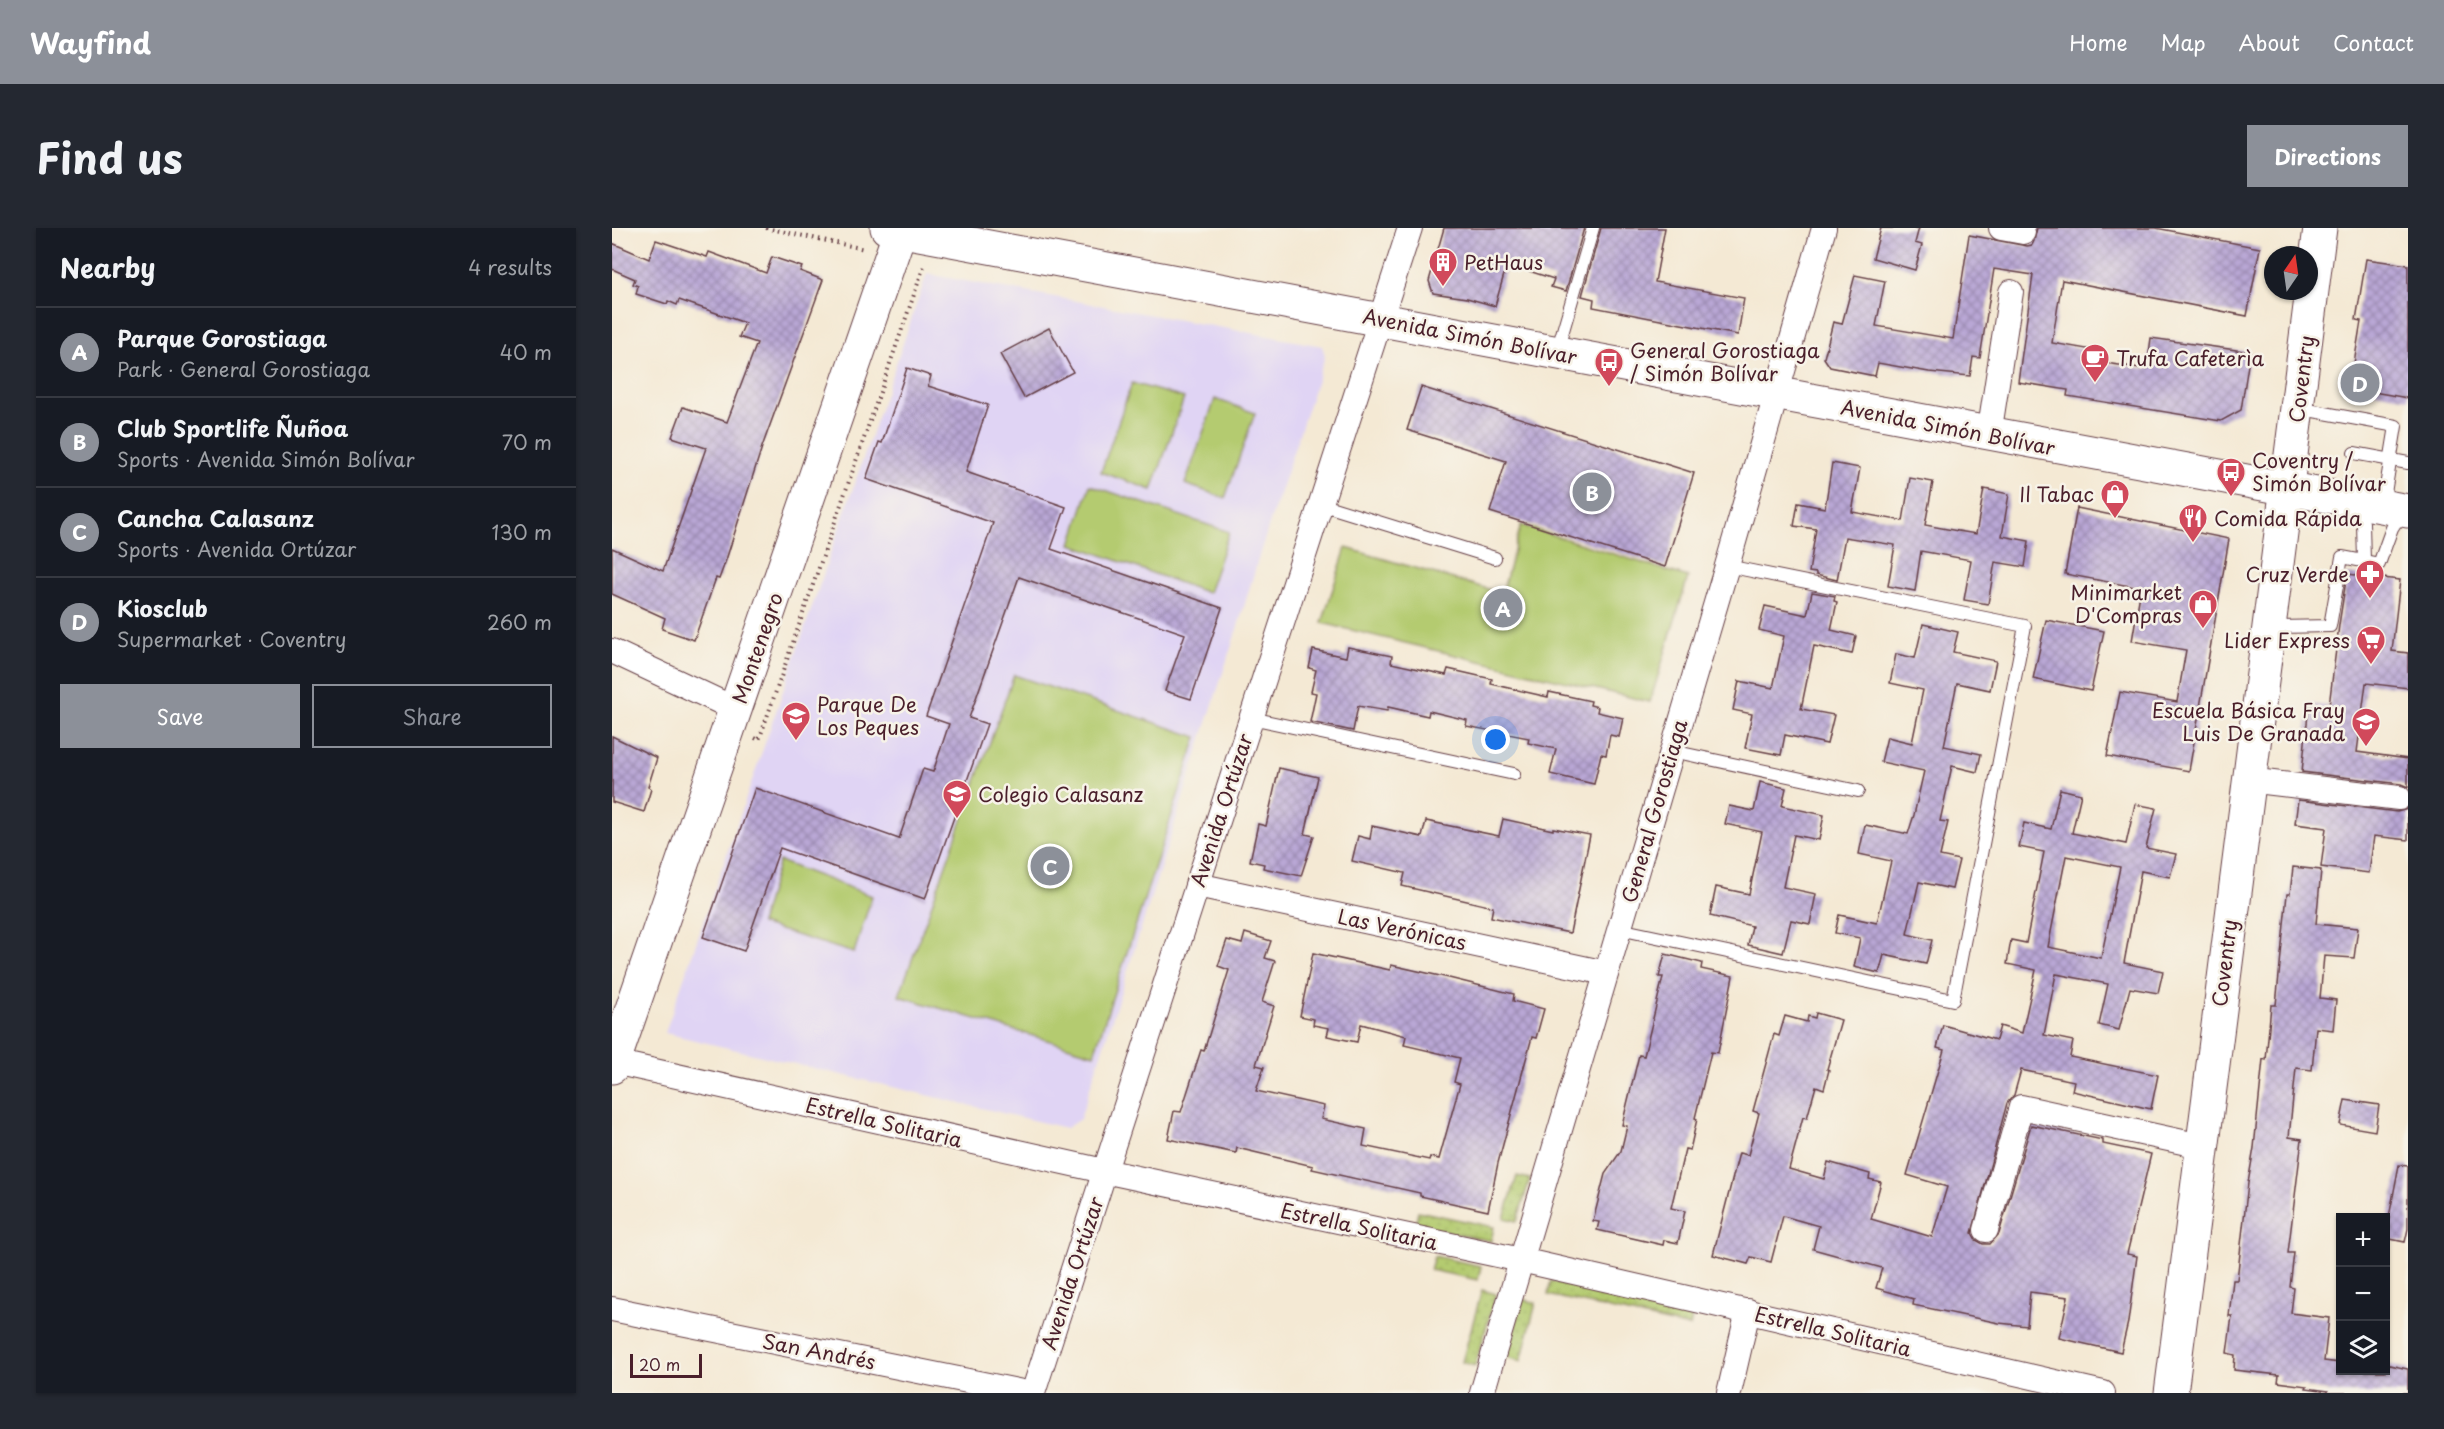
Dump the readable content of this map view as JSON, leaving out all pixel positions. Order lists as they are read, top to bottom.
{
  "streets": {
    "street": [
      "Avenida Simón Bolívar",
      "Coventry",
      "Montenegro",
      "Avenida Ortúzar",
      "General Gorostiaga",
      "Las Verónicas",
      "Estrella Solitaria",
      "San Andrés"
    ]
  },
  "crossings": [
    ["Avenida Simón Bolívar", "Coventry"],
    ["Avenida Simón Bolívar", "Montenegro"],
    ["Avenida Simón Bolívar", "Avenida Ortúzar"],
    ["Avenida Simón Bolívar", "General Gorostiaga"],
    ["Montenegro", "Estrella Solitaria"],
    ["Avenida Ortúzar", "Las Verónicas"],
    ["Avenida Ortúzar", "Estrella Solitaria"],
    ["General Gorostiaga", "Las Verónicas"],
    ["General Gorostiaga", "Estrella Solitaria"]
  ],
  "places": {
    "building": ["PetHaus"],
    "cafe": ["Trufa Cafeterìa"],
    "bus stop": ["General Gorostiaga / Simón Bolívar", "Coventry / Simón Bolívar"],
    "shop": ["Il Tabac", "Minimarket D'Compras"],
    "restaurant": ["Comida Rápida"],
    "pharmacy": ["Cruz Verde"],
    "supermarket": ["Lider Express"],
    "school or university": ["Parque De Los Peques", "Escuela Básica Fray Luis De Granada", "Colegio Calasanz"]
  },
  "scale_bar": "20 m",
  "north": "top",
  "page": {
    "header": "Wayfind",
    "nav": [
      "Home",
      "Map",
      "About",
      "Contact"
    ],
    "title": "Find us",
    "buttons": [
      "Directions",
      ["Save", "Share"]
    ],
    "heading": ["Nearby", "4 results"],
    "list": [
      {
        "mark": "A",
        "name": "Parque Gorostiaga",
        "note": "Park · General Gorostiaga",
        "value": "40 m"
      },
      {
        "mark": "B",
        "name": "Club Sportlife Ñuñoa",
        "note": "Sports · Avenida Simón Bolívar",
        "value": "70 m"
      },
      {
        "mark": "C",
        "name": "Cancha Calasanz",
        "note": "Sports · Avenida Ortúzar",
        "value": "130 m"
      },
      {
        "mark": "D",
        "name": "Kiosclub",
        "note": "Supermarket · Coventry",
        "value": "260 m"
      }
    ],
    "pins": [
      "D",
      "B",
      "A",
      "C"
    ],
    "map_buttons": ["+", "−"],
    "scale": "20 m"
  }
}
